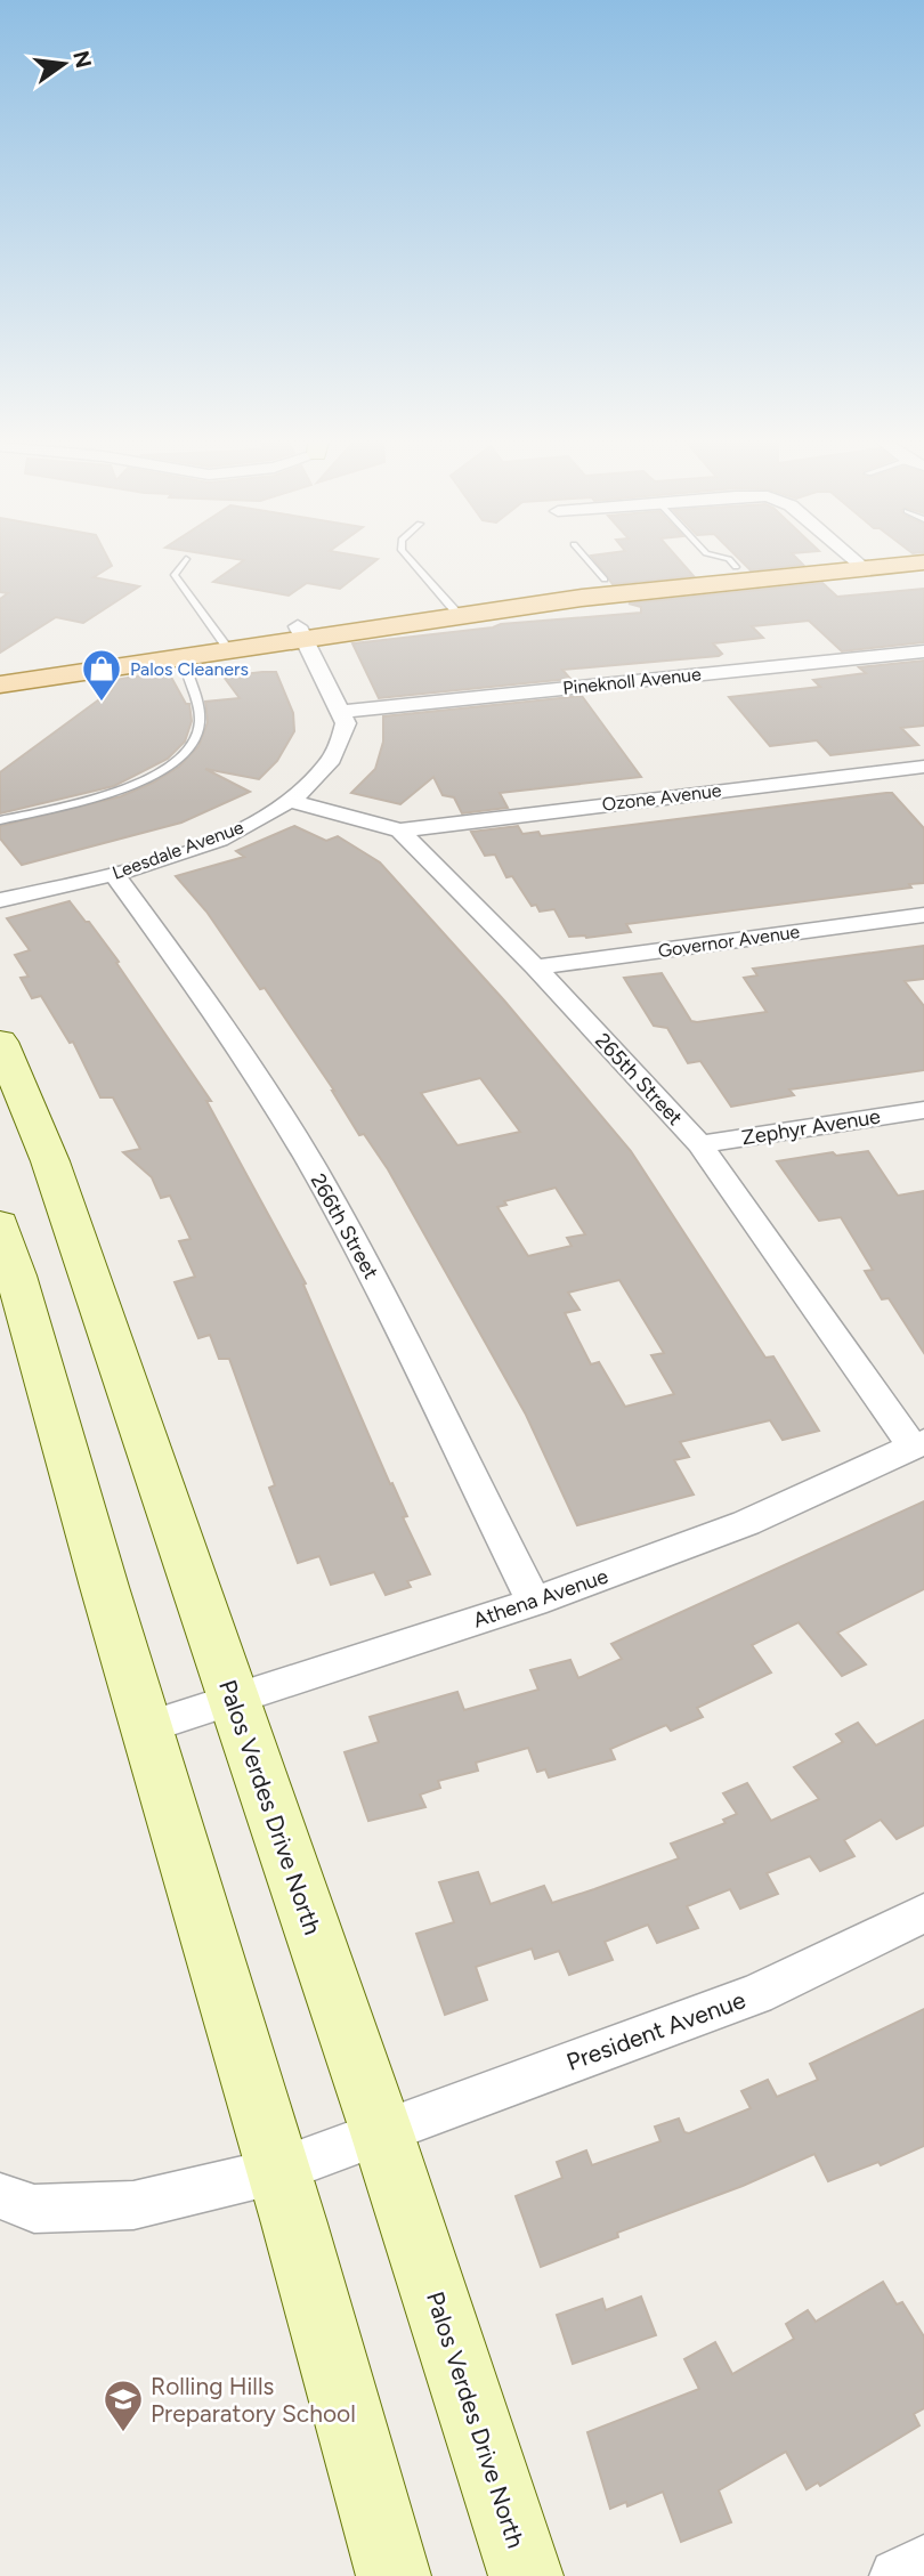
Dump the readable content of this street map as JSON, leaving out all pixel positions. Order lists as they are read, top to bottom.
{
  "streets": {
    "main road": ["Palos Verdes Drive North"],
    "street": [
      "Pineknoll Avenue",
      "Ozone Avenue",
      "Leesdale Avenue",
      "Governor Avenue",
      "265th Street",
      "Zephyr Avenue",
      "266th Street",
      "Athena Avenue",
      "President Avenue"
    ]
  },
  "crossings": [
    ["Pineknoll Avenue", "Leesdale Avenue"],
    ["Ozone Avenue", "265th Street"],
    ["Leesdale Avenue", "266th Street"],
    ["Governor Avenue", "265th Street"],
    ["265th Street", "Zephyr Avenue"],
    ["265th Street", "Athena Avenue"],
    ["266th Street", "Athena Avenue"],
    ["Athena Avenue", "Palos Verdes Drive North"],
    ["Palos Verdes Drive North", "President Avenue"]
  ],
  "places": {
    "shop": ["Palos Cleaners"],
    "school or university": ["Rolling Hills Preparatory School"]
  },
  "north": "right"
}
